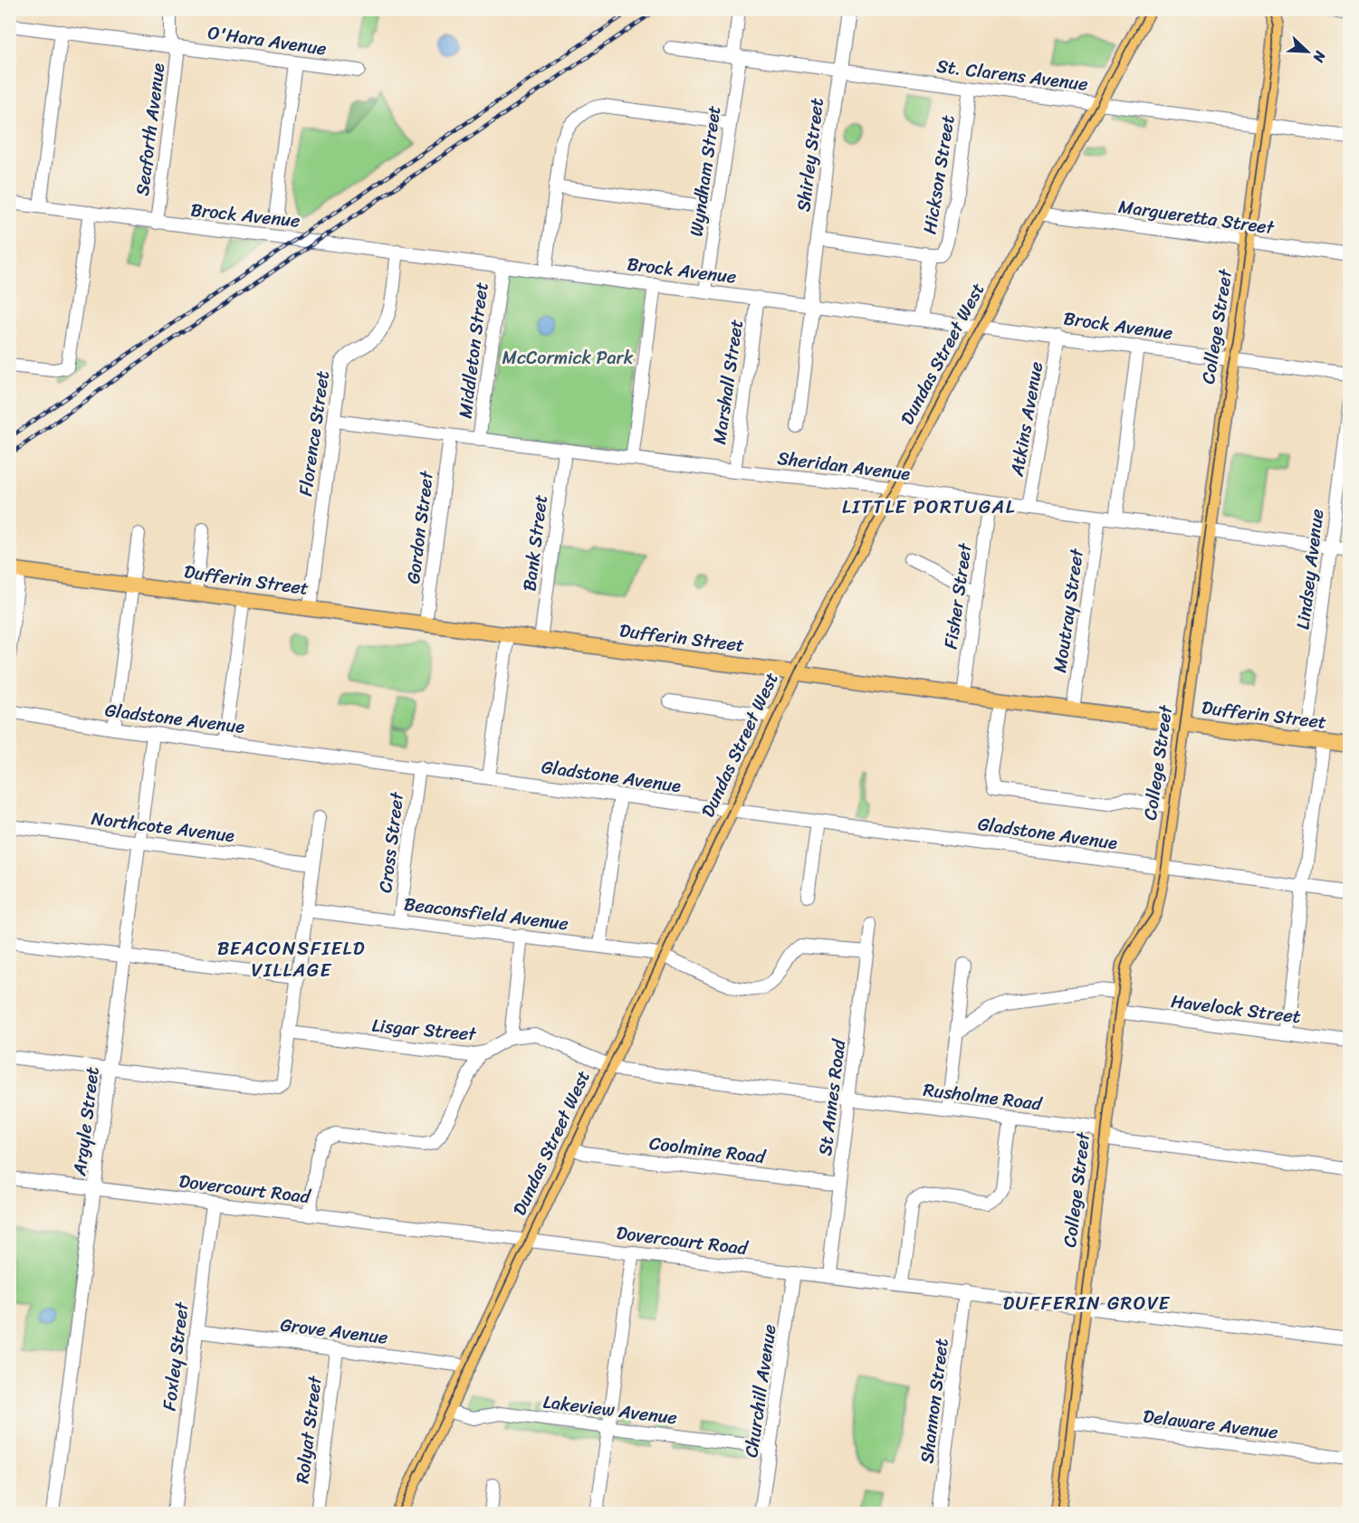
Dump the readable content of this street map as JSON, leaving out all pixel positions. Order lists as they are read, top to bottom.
{
  "streets": {
    "main road": ["College Street", "Dundas Street West", "Dufferin Street"],
    "street": [
      "O'Hara Avenue",
      "St. Clarens Avenue",
      "Seaforth Avenue",
      "Shirley Street",
      "Wyndham Street",
      "Hickson Street",
      "Brock Avenue",
      "Margueretta Street",
      "Middleton Street",
      "Marshall Street",
      "Atkins Avenue",
      "Florence Street",
      "Sheridan Avenue",
      "Gordon Street",
      "Bank Street",
      "Lindsey Avenue",
      "Fisher Street",
      "Moutray Street",
      "Gladstone Avenue",
      "Northcote Avenue",
      "Cross Street",
      "Beaconsfield Avenue",
      "Havelock Street",
      "Lisgar Street",
      "Rusholme Road",
      "St Annes Road",
      "Argyle Street",
      "Coolmine Road",
      "Dovercourt Road",
      "Grove Avenue",
      "Foxley Street",
      "Churchill Avenue",
      "Shannon Street",
      "Lakeview Avenue",
      "Delaware Avenue",
      "Rolyat Street"
    ]
  },
  "crossings": [
    ["O'Hara Avenue", "Seaforth Avenue"],
    ["St. Clarens Avenue", "Shirley Street"],
    ["St. Clarens Avenue", "Wyndham Street"],
    ["St. Clarens Avenue", "Hickson Street"],
    ["St. Clarens Avenue", "College Street"],
    ["St. Clarens Avenue", "Dundas Street West"],
    ["Seaforth Avenue", "Brock Avenue"],
    ["Shirley Street", "Brock Avenue"],
    ["Wyndham Street", "Brock Avenue"],
    ["Hickson Street", "Brock Avenue"],
    ["Brock Avenue", "College Street"],
    ["Brock Avenue", "Middleton Street"],
    ["Brock Avenue", "Dundas Street West"],
    ["Brock Avenue", "Marshall Street"],
    ["Brock Avenue", "Atkins Avenue"],
    ["Brock Avenue", "Florence Street"],
    ["Margueretta Street", "College Street"],
    ["Margueretta Street", "Dundas Street West"],
    ["College Street", "Sheridan Avenue"],
    ["College Street", "Dufferin Street"],
    ["College Street", "Gladstone Avenue"],
    ["College Street", "Havelock Street"],
    ["College Street", "Rusholme Road"],
    ["College Street", "Dovercourt Road"],
    ["College Street", "Delaware Avenue"],
    ["Middleton Street", "Sheridan Avenue"],
    ["Dundas Street West", "Sheridan Avenue"],
    ["Dundas Street West", "Dufferin Street"],
    ["Dundas Street West", "Gladstone Avenue"],
    ["Dundas Street West", "Beaconsfield Avenue"],
    ["Dundas Street West", "Lisgar Street"],
    ["Dundas Street West", "Rusholme Road"],
    ["Dundas Street West", "Coolmine Road"],
    ["Dundas Street West", "Dovercourt Road"],
    ["Dundas Street West", "Grove Avenue"],
    ["Dundas Street West", "Lakeview Avenue"],
    ["Marshall Street", "Sheridan Avenue"],
    ["Atkins Avenue", "Sheridan Avenue"],
    ["Florence Street", "Sheridan Avenue"],
    ["Florence Street", "Dufferin Street"],
    ["Sheridan Avenue", "Gordon Street"],
    ["Sheridan Avenue", "Bank Street"],
    ["Sheridan Avenue", "Lindsey Avenue"],
    ["Sheridan Avenue", "Fisher Street"],
    ["Sheridan Avenue", "Moutray Street"],
    ["Gordon Street", "Dufferin Street"],
    ["Bank Street", "Dufferin Street"],
    ["Lindsey Avenue", "Dufferin Street"],
    ["Dufferin Street", "Fisher Street"],
    ["Dufferin Street", "Moutray Street"],
    ["Gladstone Avenue", "Cross Street"],
    ["Gladstone Avenue", "Argyle Street"],
    ["Northcote Avenue", "Argyle Street"],
    ["Cross Street", "Beaconsfield Avenue"],
    ["Beaconsfield Avenue", "St Annes Road"],
    ["Lisgar Street", "Rusholme Road"],
    ["Rusholme Road", "St Annes Road"],
    ["St Annes Road", "Coolmine Road"],
    ["St Annes Road", "Dovercourt Road"],
    ["Argyle Street", "Dovercourt Road"],
    ["Dovercourt Road", "Foxley Street"],
    ["Dovercourt Road", "Churchill Avenue"],
    ["Dovercourt Road", "Shannon Street"],
    ["Grove Avenue", "Foxley Street"],
    ["Grove Avenue", "Rolyat Street"],
    ["Churchill Avenue", "Lakeview Avenue"]
  ],
  "districts": ["LITTLE PORTUGAL", "BEACONSFIELD VILLAGE", "DUFFERIN GROVE"],
  "parks": ["McCormick Park"],
  "north": "bottom right"
}
